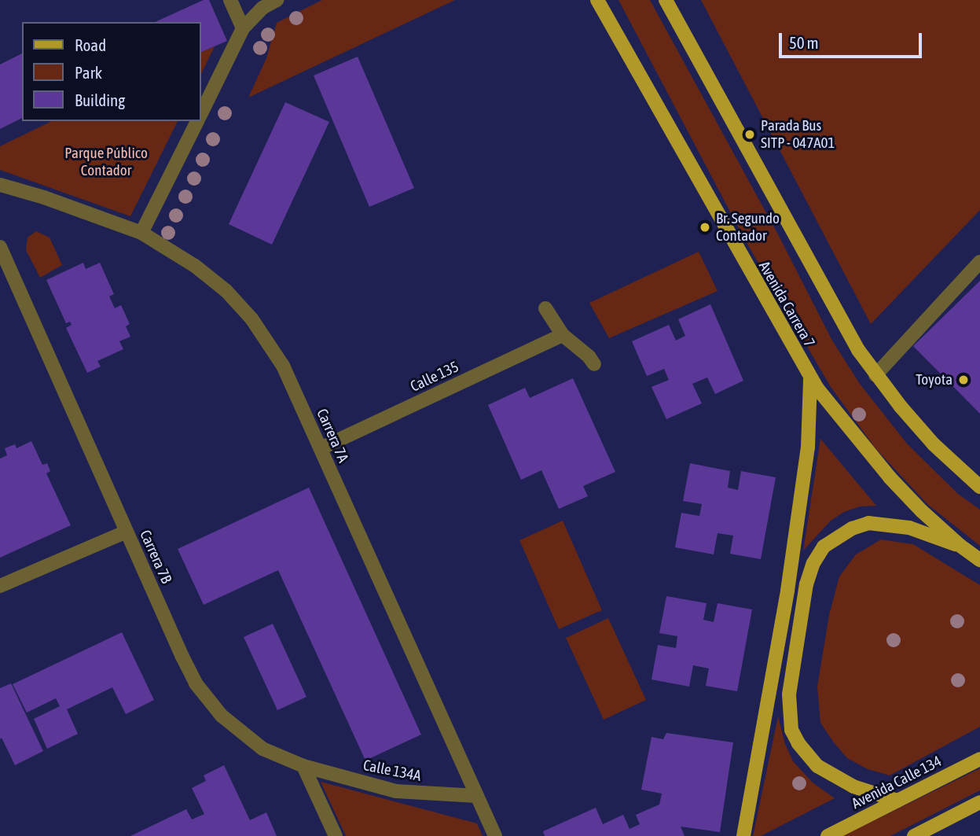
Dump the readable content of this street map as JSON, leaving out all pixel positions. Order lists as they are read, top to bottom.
{
  "streets": {
    "main road": ["Avenida Carrera 7", "Avenida Calle 134"],
    "street": [
      "Calle 135",
      "Carrera 7A",
      "Carrera 7B",
      "Calle 134A"
    ]
  },
  "crossings": [
    ["Calle 135", "Carrera 7A"],
    ["Carrera 7A", "Calle 134A"],
    ["Carrera 7B", "Calle 134A"]
  ],
  "parks": ["Parque Público Contador"],
  "places": ["Parada Bus SITP - 047A01", "Br. Segundo Contador", "Toyota"],
  "legend": ["Road", "Park", "Building"],
  "scale_bar": "50 m"
}
